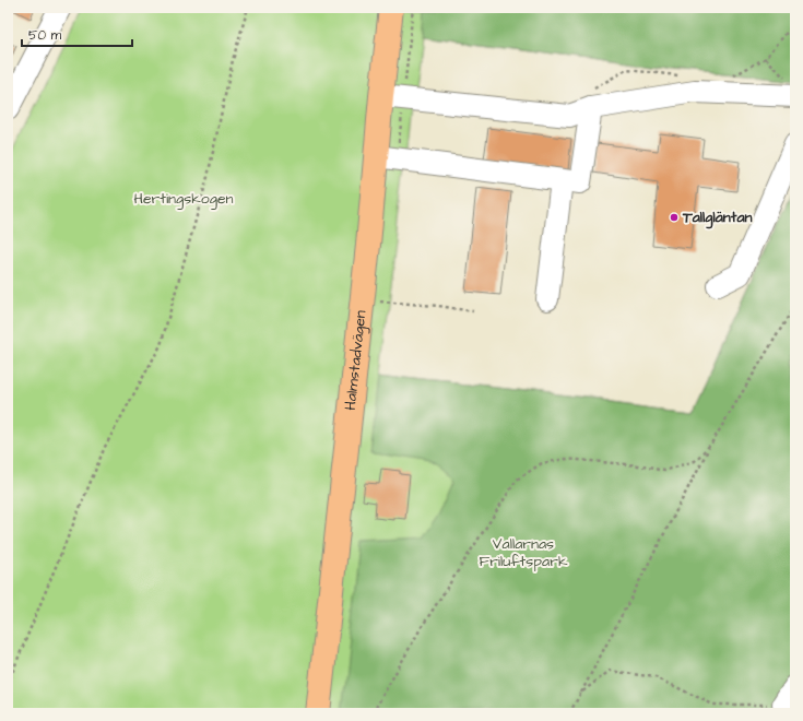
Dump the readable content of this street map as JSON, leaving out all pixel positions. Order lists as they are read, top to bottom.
{
  "streets": {
    "main road": ["Halmstadvägen"]
  },
  "parks": ["Hertingskogen", "Vallarnas Friluftspark"],
  "places": ["Tallgläntan"],
  "scale_bar": "50 m"
}
